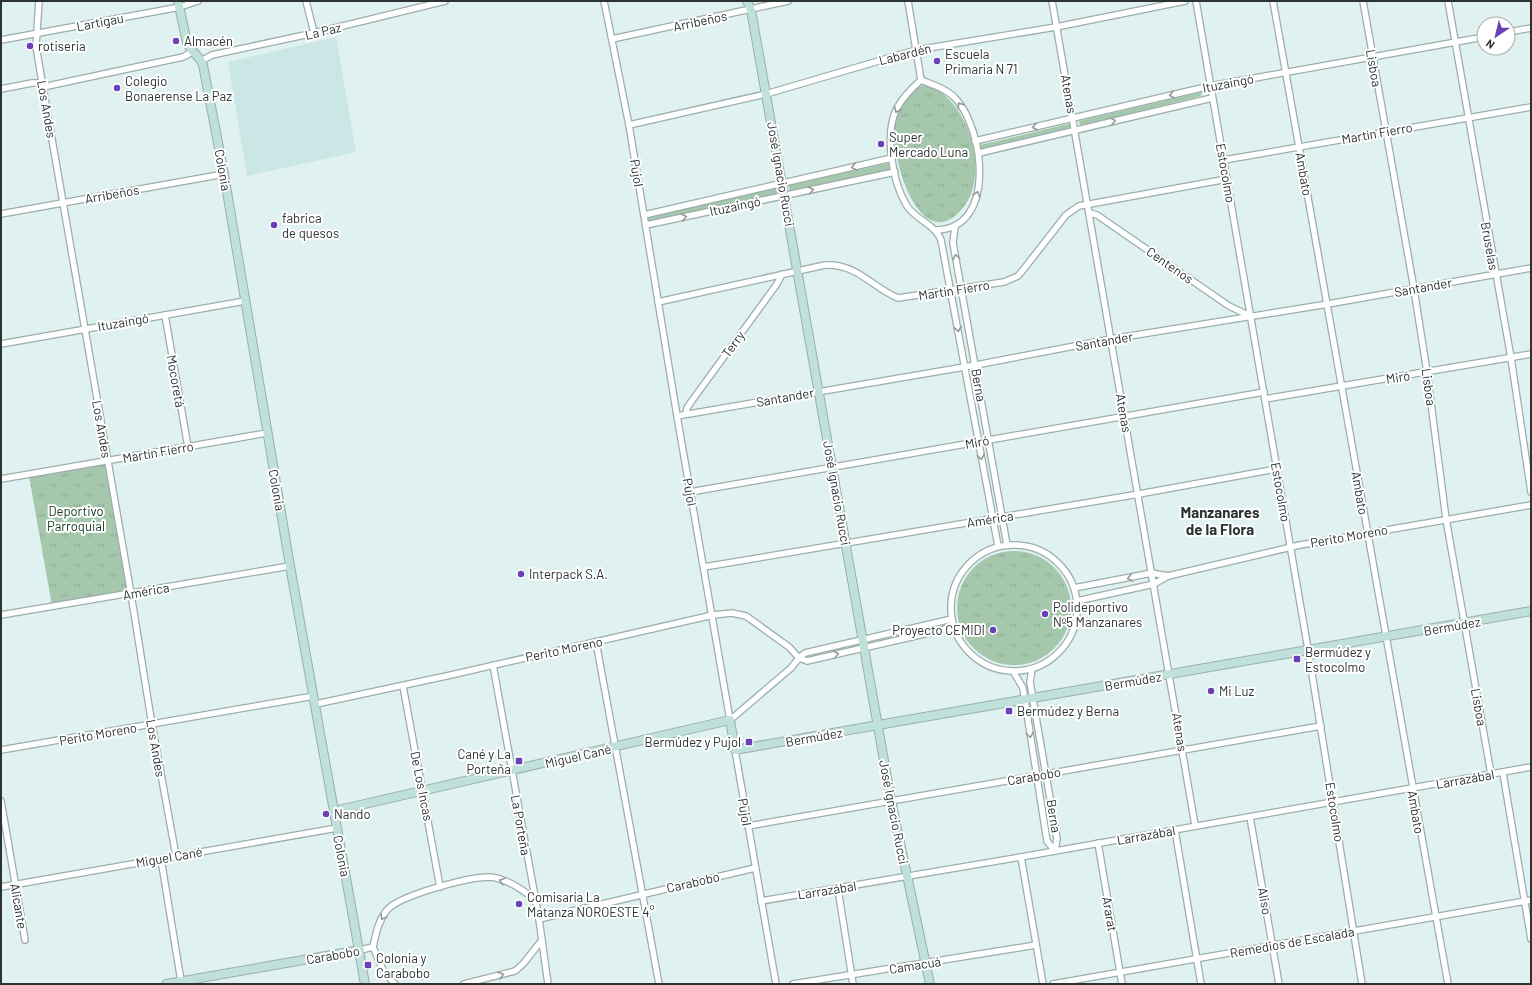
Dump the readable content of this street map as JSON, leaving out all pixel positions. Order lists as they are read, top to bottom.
{
  "streets": {
    "street": [
      "Arribeños",
      "Lartigau",
      "La Paz",
      "Labardén",
      "Lisboa",
      "Ituzaingó",
      "Atenas",
      "Los Andes",
      "Martín Fierro",
      "Colonia",
      "Pujol",
      "Estocolmo",
      "José Ignacio Rucci",
      "Ambato",
      "Bruselas",
      "Centenos",
      "Santander",
      "Terry",
      "Miró",
      "Mocoretá",
      "Berna",
      "América",
      "Perito Moreno",
      "Bermúdez",
      "Miguel Cané",
      "Carabobo",
      "Larrazábal",
      "De Los Incas",
      "La Porteña",
      "Aliso",
      "Alicante",
      "Ararat",
      "Remedios de Escalada",
      "Camacuá"
    ]
  },
  "crossings": [
    ["Arribeños", "Los Andes"],
    ["Arribeños", "Colonia"],
    ["Arribeños", "Pujol"],
    ["Arribeños", "José Ignacio Rucci"],
    ["Lartigau", "Los Andes"],
    ["La Paz", "Colonia"],
    ["Labardén", "Atenas"],
    ["Labardén", "Pujol"],
    ["Labardén", "José Ignacio Rucci"],
    ["Lisboa", "Ituzaingó"],
    ["Lisboa", "Martín Fierro"],
    ["Lisboa", "Santander"],
    ["Lisboa", "Miró"],
    ["Lisboa", "Perito Moreno"],
    ["Lisboa", "Bermúdez"],
    ["Lisboa", "Larrazábal"],
    ["Ituzaingó", "Atenas"],
    ["Ituzaingó", "Los Andes"],
    ["Ituzaingó", "Colonia"],
    ["Ituzaingó", "Pujol"],
    ["Ituzaingó", "Estocolmo"],
    ["Ituzaingó", "José Ignacio Rucci"],
    ["Ituzaingó", "Ambato"],
    ["Ituzaingó", "Bruselas"],
    ["Ituzaingó", "Mocoretá"],
    ["Ituzaingó", "Berna"],
    ["Atenas", "Martín Fierro"],
    ["Atenas", "Centenos"],
    ["Atenas", "Santander"],
    ["Atenas", "Miró"],
    ["Atenas", "América"],
    ["Atenas", "Perito Moreno"],
    ["Atenas", "Bermúdez"],
    ["Atenas", "Carabobo"],
    ["Atenas", "Larrazábal"],
    ["Los Andes", "Martín Fierro"],
    ["Los Andes", "América"],
    ["Los Andes", "Perito Moreno"],
    ["Los Andes", "Miguel Cané"],
    ["Martín Fierro", "Colonia"],
    ["Martín Fierro", "Pujol"],
    ["Martín Fierro", "Estocolmo"],
    ["Martín Fierro", "José Ignacio Rucci"],
    ["Martín Fierro", "Ambato"],
    ["Martín Fierro", "Bruselas"],
    ["Martín Fierro", "Terry"],
    ["Martín Fierro", "Mocoretá"],
    ["Martín Fierro", "Berna"],
    ["Colonia", "América"],
    ["Colonia", "Perito Moreno"],
    ["Colonia", "Miguel Cané"],
    ["Colonia", "Carabobo"],
    ["Pujol", "Santander"],
    ["Pujol", "Miró"],
    ["Pujol", "América"],
    ["Pujol", "Perito Moreno"],
    ["Pujol", "Bermúdez"],
    ["Pujol", "Miguel Cané"],
    ["Pujol", "Carabobo"],
    ["Pujol", "Larrazábal"],
    ["Estocolmo", "Centenos"],
    ["Estocolmo", "Santander"],
    ["Estocolmo", "Miró"],
    ["Estocolmo", "América"],
    ["Estocolmo", "Perito Moreno"],
    ["Estocolmo", "Bermúdez"],
    ["Estocolmo", "Carabobo"],
    ["Estocolmo", "Larrazábal"],
    ["Estocolmo", "Remedios de Escalada"],
    ["José Ignacio Rucci", "Santander"],
    ["José Ignacio Rucci", "Miró"],
    ["José Ignacio Rucci", "América"],
    ["José Ignacio Rucci", "Bermúdez"],
    ["José Ignacio Rucci", "Carabobo"],
    ["José Ignacio Rucci", "Larrazábal"],
    ["José Ignacio Rucci", "Camacuá"],
    ["Ambato", "Santander"],
    ["Ambato", "Miró"],
    ["Ambato", "Perito Moreno"],
    ["Ambato", "Bermúdez"],
    ["Ambato", "Larrazábal"],
    ["Ambato", "Remedios de Escalada"],
    ["Bruselas", "Santander"],
    ["Bruselas", "Miró"],
    ["Centenos", "Santander"],
    ["Santander", "Terry"],
    ["Santander", "Berna"],
    ["Miró", "Berna"],
    ["Berna", "América"],
    ["Berna", "Perito Moreno"],
    ["Berna", "Bermúdez"],
    ["Berna", "Carabobo"],
    ["Berna", "Larrazábal"],
    ["Perito Moreno", "Miguel Cané"],
    ["Perito Moreno", "De Los Incas"],
    ["Perito Moreno", "La Porteña"],
    ["Miguel Cané", "De Los Incas"],
    ["Miguel Cané", "La Porteña"],
    ["Miguel Cané", "Alicante"],
    ["Carabobo", "De Los Incas"],
    ["Carabobo", "La Porteña"],
    ["Larrazábal", "Aliso"],
    ["Larrazábal", "Ararat"],
    ["Aliso", "Remedios de Escalada"],
    ["Ararat", "Remedios de Escalada"]
  ],
  "districts": ["Manzanares de la Flora"],
  "parks": ["Deportivo Parroquial"],
  "places": {
    "other": [
      "Almacén",
      "rotiseria",
      "Escuela Primaria N 71",
      "Colegio Bonaerense La Paz",
      "Super Mercado Luna",
      "fabrica de quesos",
      "Interpack S.A.",
      "Polideportivo Nº5 Manzanares",
      "Proyecto CEMIDI",
      "Mi Luz",
      "Nando",
      "Comisaría La Matanza NOROESTE 4°"
    ],
    "transit": [
      "Bermúdez y Estocolmo",
      "Bermúdez y Berna",
      "Bermúdez y Pujol",
      "Cané y La Porteña",
      "Colonia y Carabobo"
    ]
  },
  "north": "bottom left"
}
